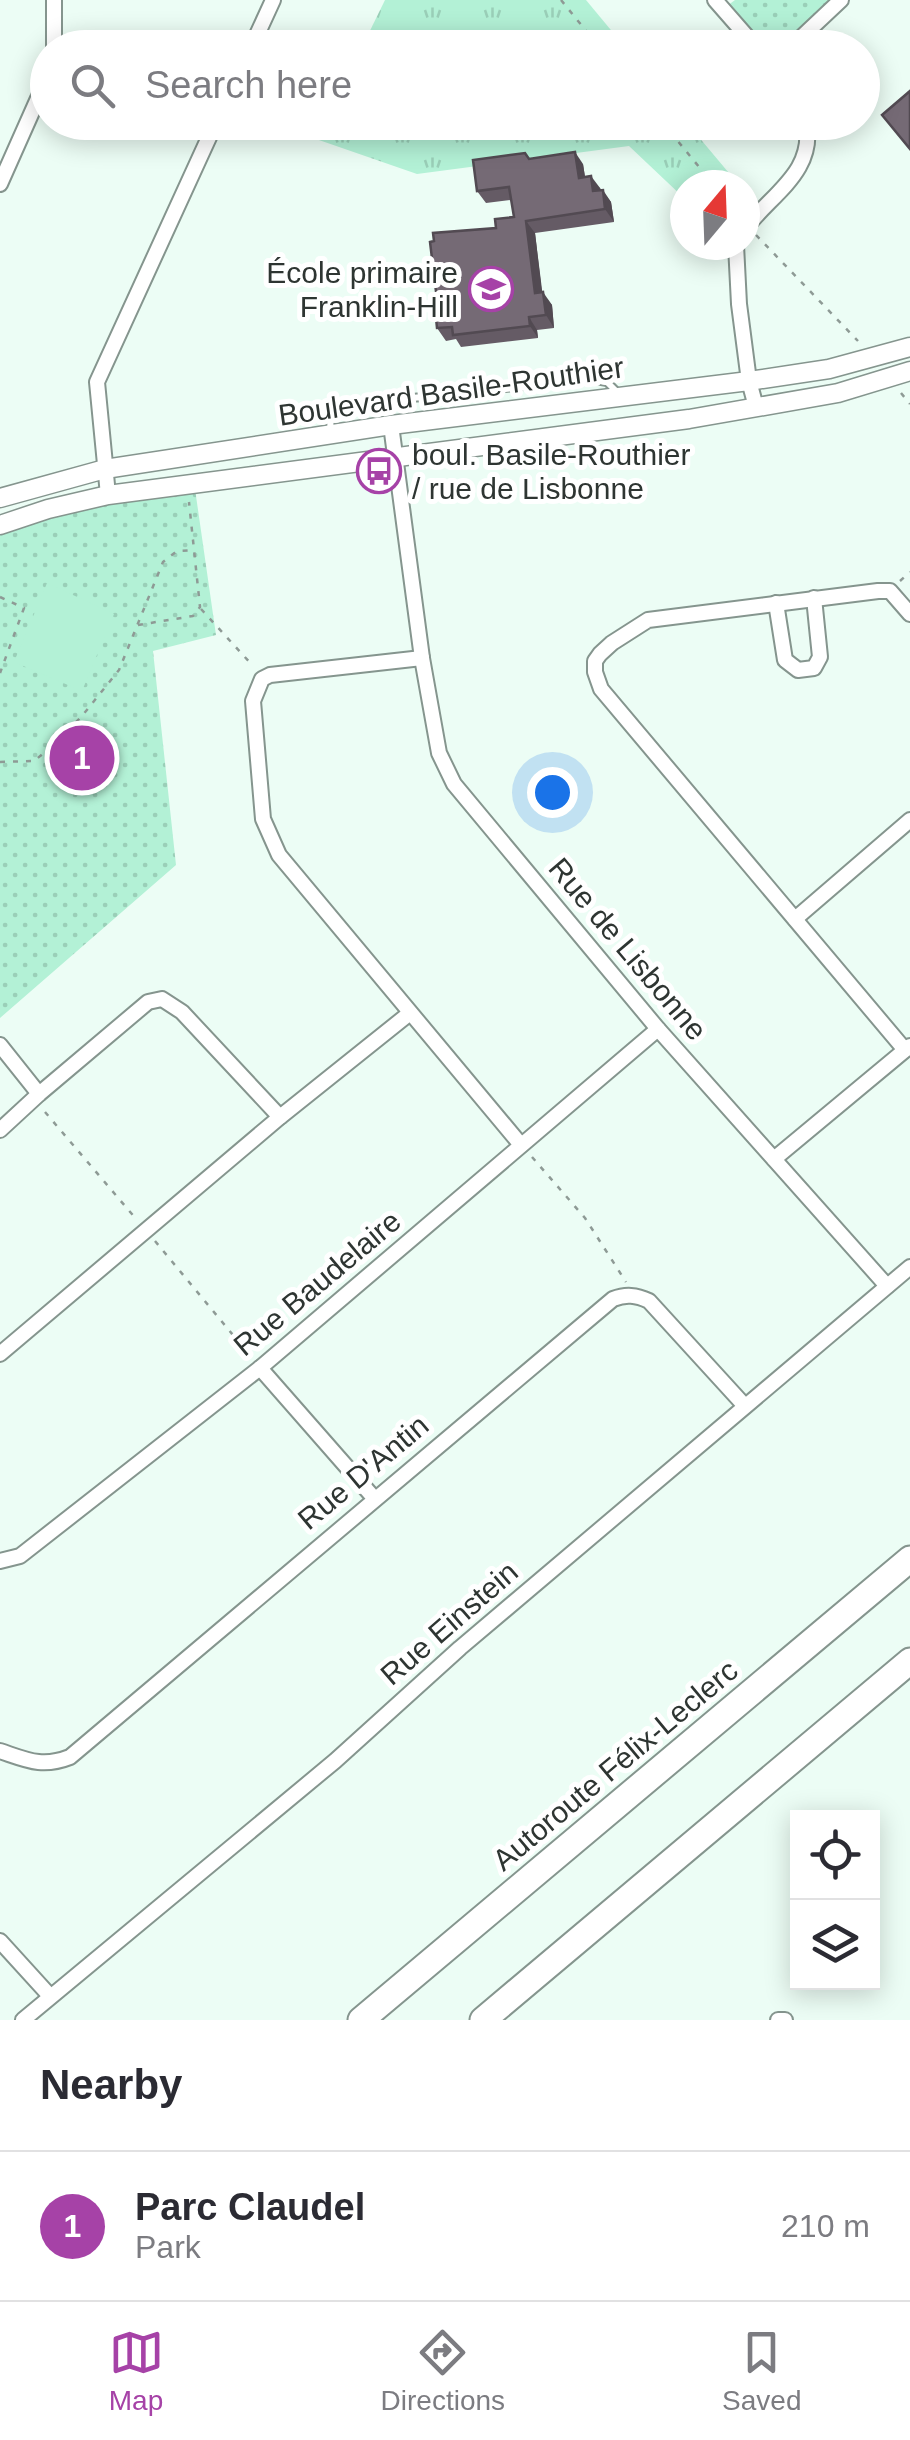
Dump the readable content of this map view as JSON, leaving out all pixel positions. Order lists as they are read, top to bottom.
{
  "streets": {
    "highway": ["Autoroute Félix-Leclerc"],
    "street": [
      "Boulevard Basile-Routhier",
      "Rue de Lisbonne",
      "Rue Baudelaire",
      "Rue D'Antin",
      "Rue Einstein"
    ]
  },
  "crossings": [
    ["Boulevard Basile-Routhier", "Rue de Lisbonne"],
    ["Rue de Lisbonne", "Rue Baudelaire"],
    ["Rue de Lisbonne", "Rue Einstein"]
  ],
  "places": {
    "school or university": ["École primaire Franklin-Hill"],
    "bus stop": ["boul. Basile-Routhier / rue de Lisbonne"]
  },
  "north": "top",
  "page": {
    "search": "Search here",
    "pins": "1",
    "heading": "Nearby",
    "list": [
      {
        "mark": "1",
        "name": "Parc Claudel",
        "note": "Park",
        "value": "210 m"
      }
    ],
    "nav": ["Map", "Directions", "Saved"]
  }
}
